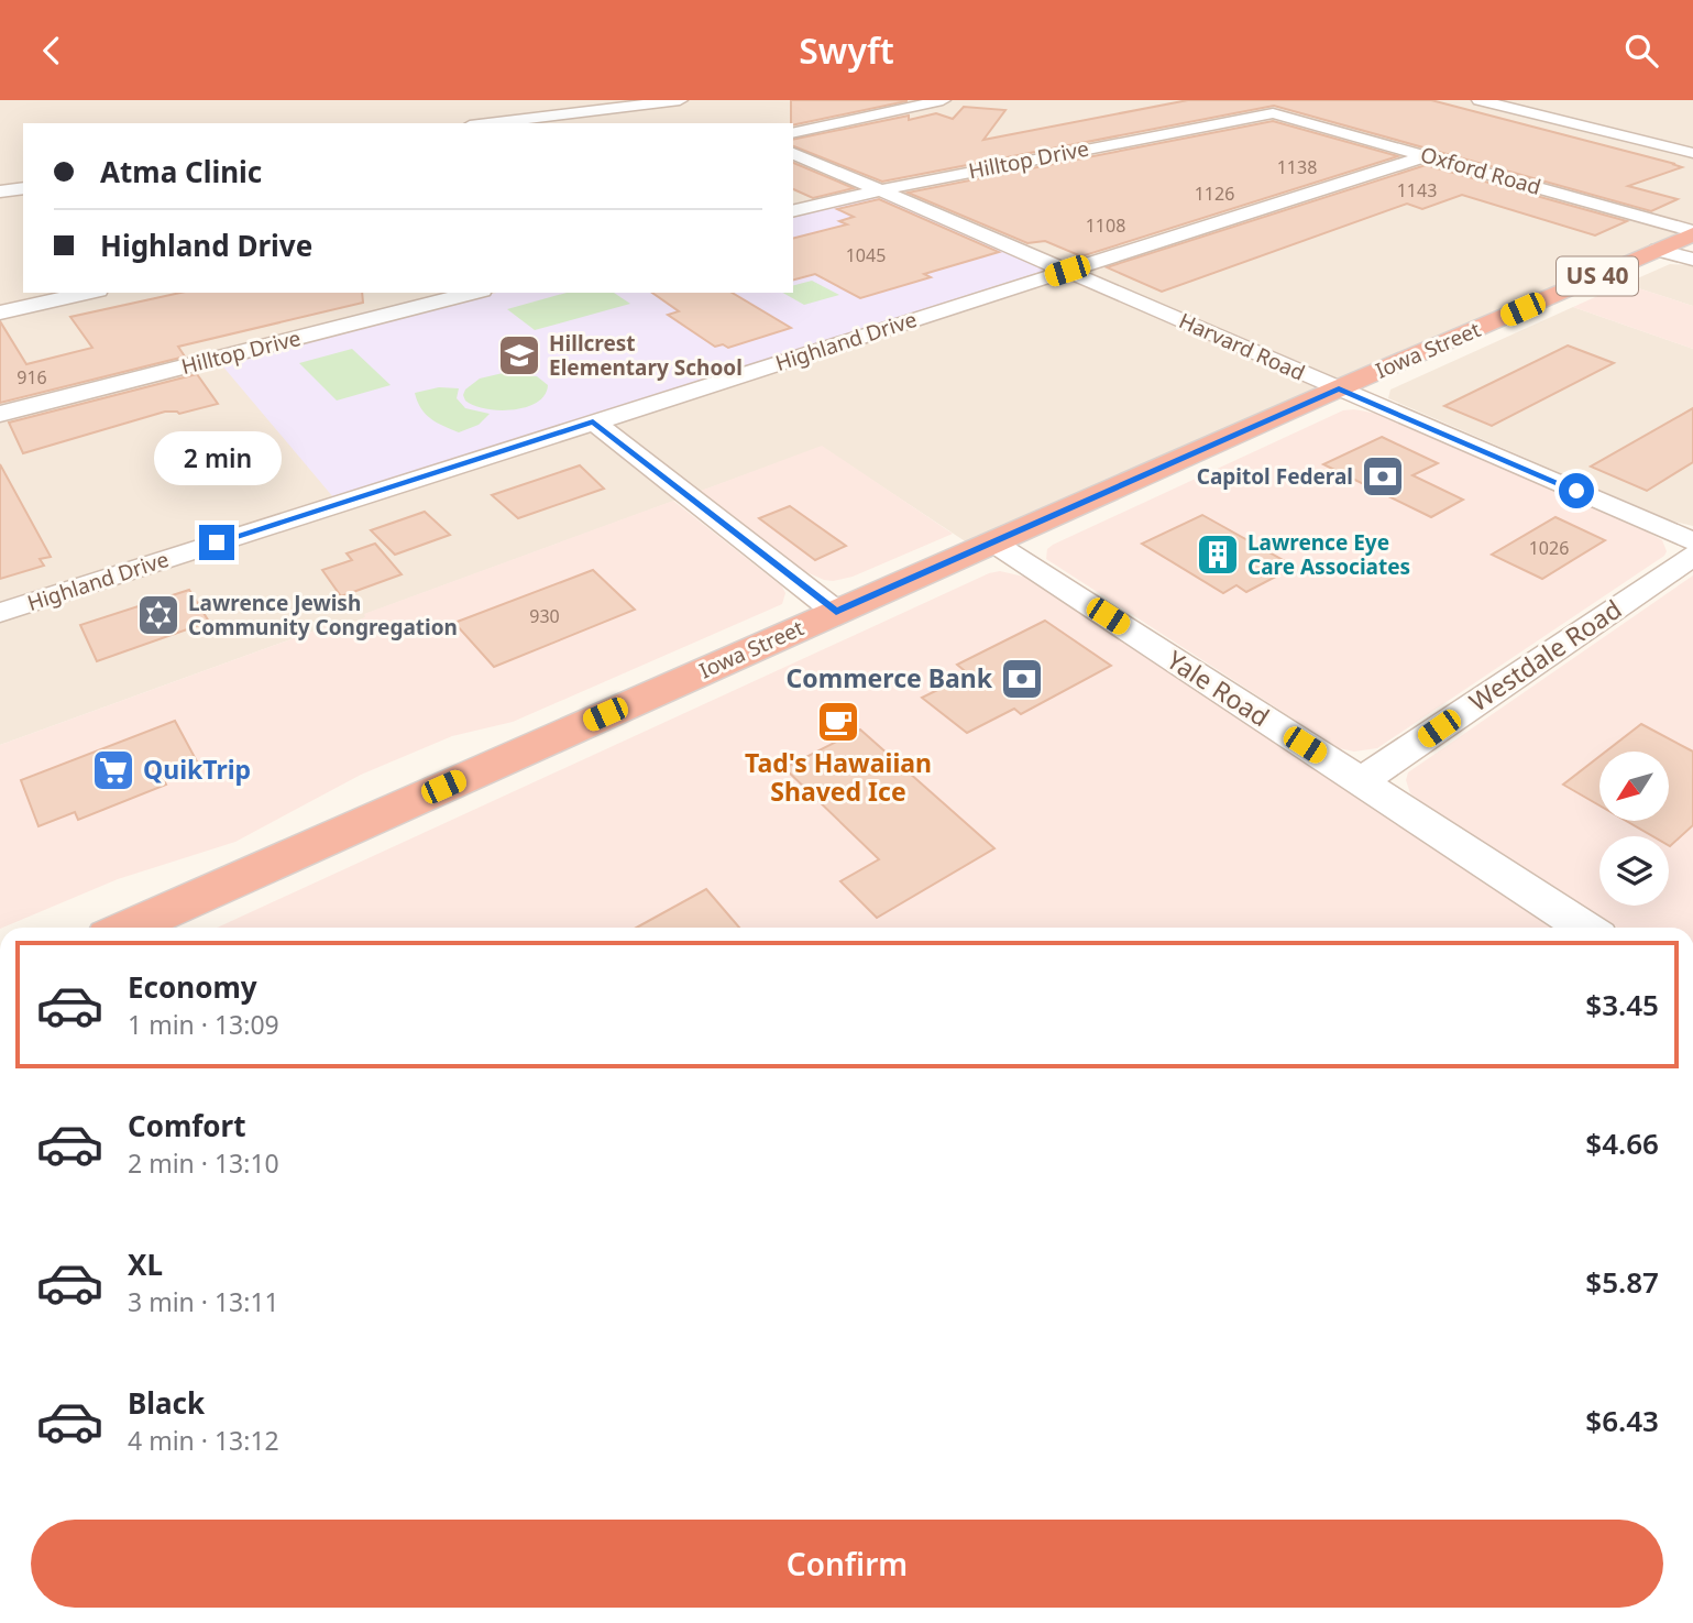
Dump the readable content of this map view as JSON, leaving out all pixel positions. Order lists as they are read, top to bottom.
{
  "streets": {
    "highway": ["US 40", "Iowa Street"],
    "street": [
      "Hilltop Drive",
      "Oxford Road",
      "Highland Drive",
      "Harvard Road",
      "Westdale Road",
      "Yale Road"
    ]
  },
  "crossings": [
    ["Hilltop Drive", "Oxford Road"],
    ["Hilltop Drive", "Harvard Road"],
    ["Oxford Road", "Highland Drive"],
    ["Oxford Road", "Iowa Street"],
    ["Highland Drive", "Harvard Road"],
    ["Harvard Road", "Iowa Street"],
    ["Iowa Street", "Yale Road"],
    ["Westdale Road", "Yale Road"]
  ],
  "places": {
    "school or university": ["Hillcrest Elementary School"],
    "bank": ["Capitol Federal", "Commerce Bank"],
    "building": ["Lawrence Eye Care Associates"],
    "synagogue": ["Lawrence Jewish Community Congregation"],
    "cafe": ["Tad's Hawaiian Shaved Ice"],
    "supermarket": ["QuikTrip"]
  },
  "house_numbers": [
    "1138",
    "1143",
    "1126",
    "1108",
    "1045",
    "916",
    "1026",
    "930"
  ],
  "north": "bottom left",
  "page": {
    "header": "Swyft",
    "banner": ["Atma Clinic", "Highland Drive"],
    "bubble": "2 min",
    "list": [
      {
        "name": "Economy",
        "note": "1 min · 13:09",
        "value": "$3.45"
      },
      {
        "name": "Comfort",
        "note": "2 min · 13:10",
        "value": "$4.66"
      },
      {
        "name": "XL",
        "note": "3 min · 13:11",
        "value": "$5.87"
      },
      {
        "name": "Black",
        "note": "4 min · 13:12",
        "value": "$6.43"
      }
    ],
    "buttons": "Confirm"
  }
}
